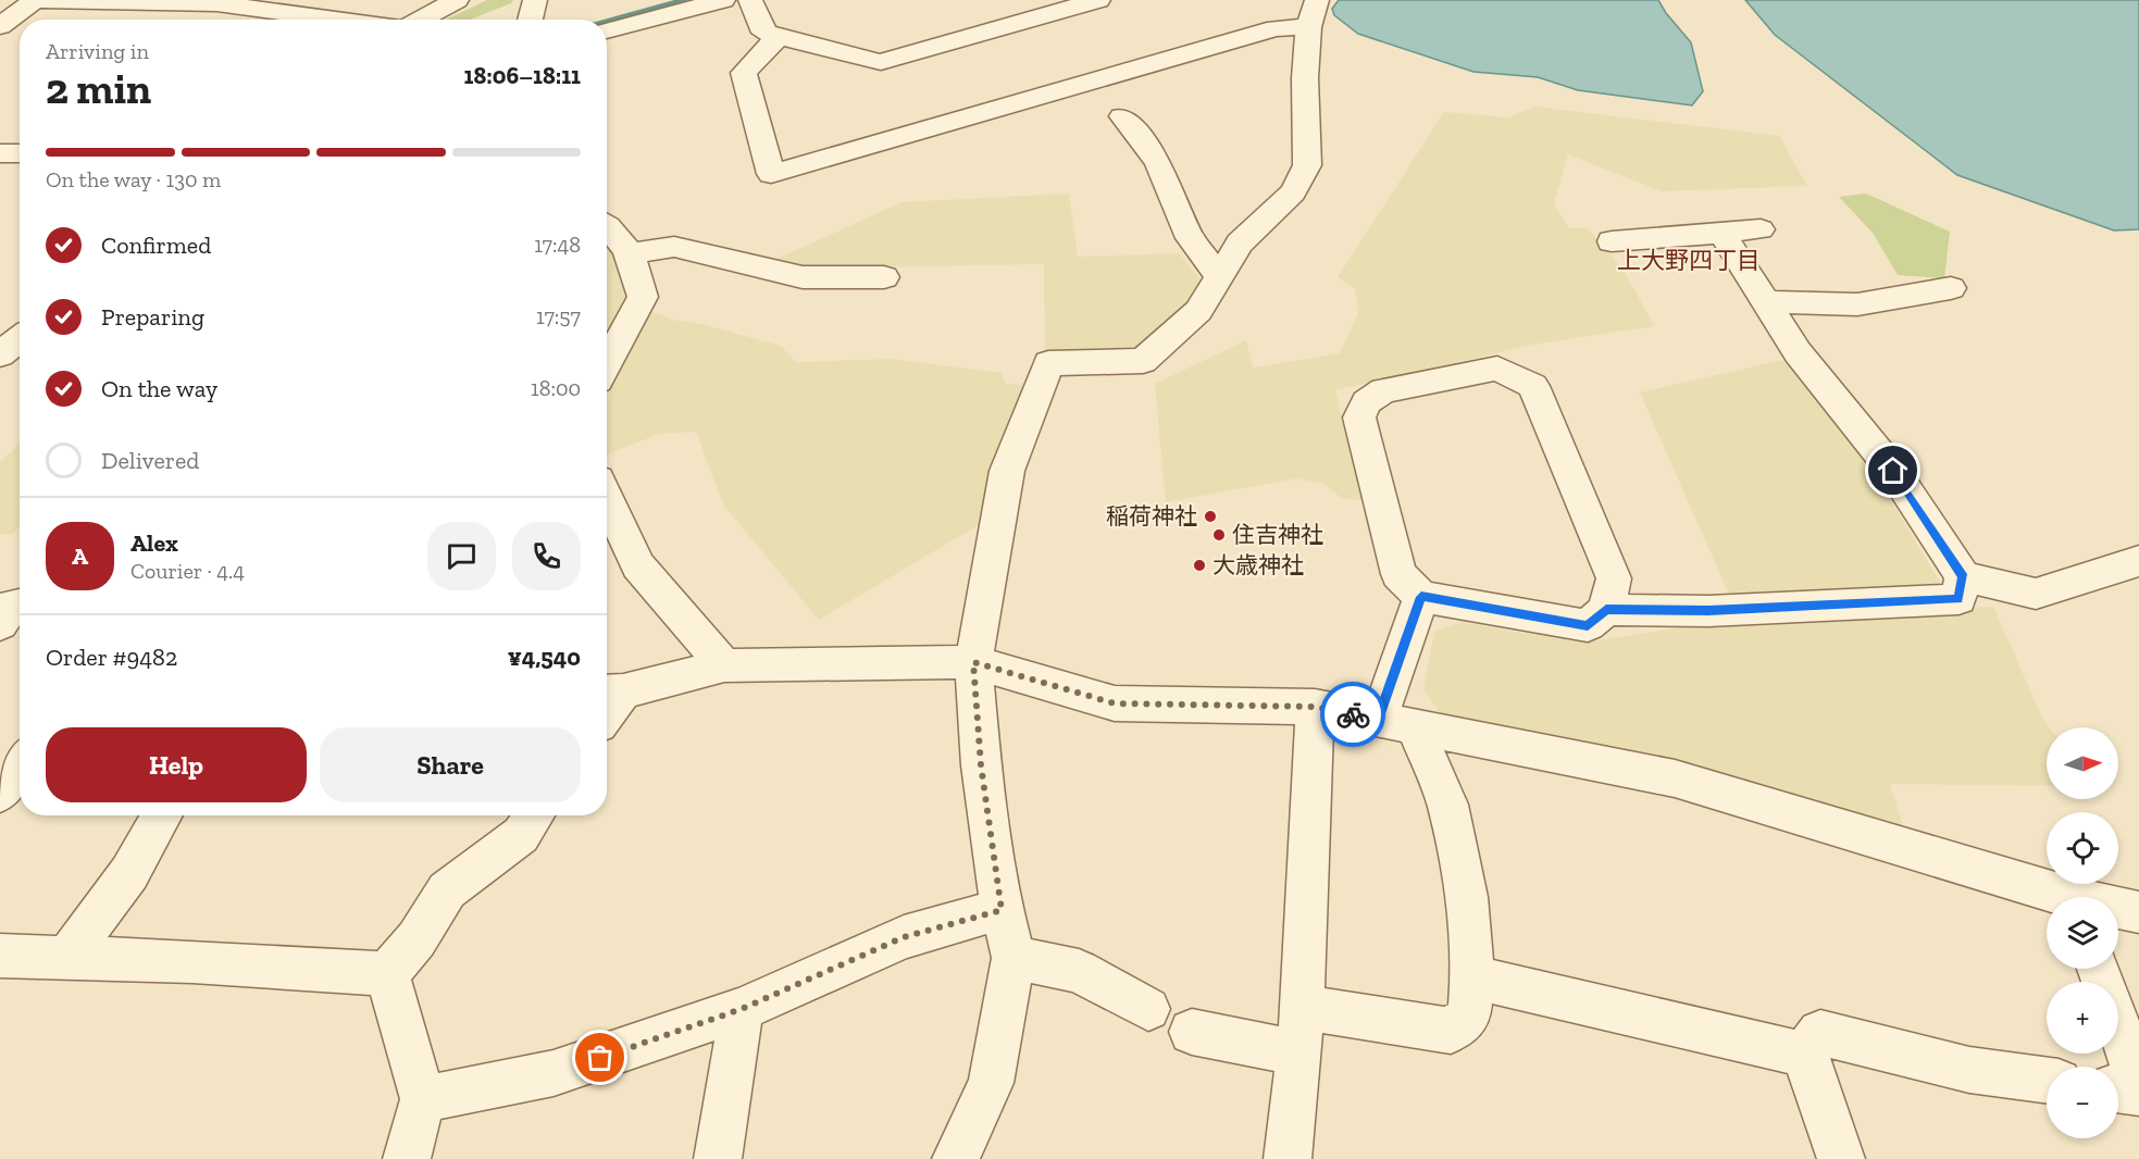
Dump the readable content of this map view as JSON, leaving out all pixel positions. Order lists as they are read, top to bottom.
{
  "districts": ["上大野四丁目"],
  "places": ["稲荷神社", "住吉神社", "大歳神社"],
  "north": "right",
  "page": {
    "heading": ["2 min", "Arriving in", "18:06–18:11"],
    "panel": [
      "Alex",
      "Courier · 4.4",
      "Order #9482",
      "¥4,540"
    ],
    "bar": "On the way · 130 m",
    "list": [
      ["Confirmed", "17:48"],
      ["Preparing", "17:57"],
      ["On the way", "18:00"],
      "Delivered"
    ],
    "round": "A",
    "buttons": ["Help", "Share"],
    "map_buttons": ["+", "−"]
  }
}
